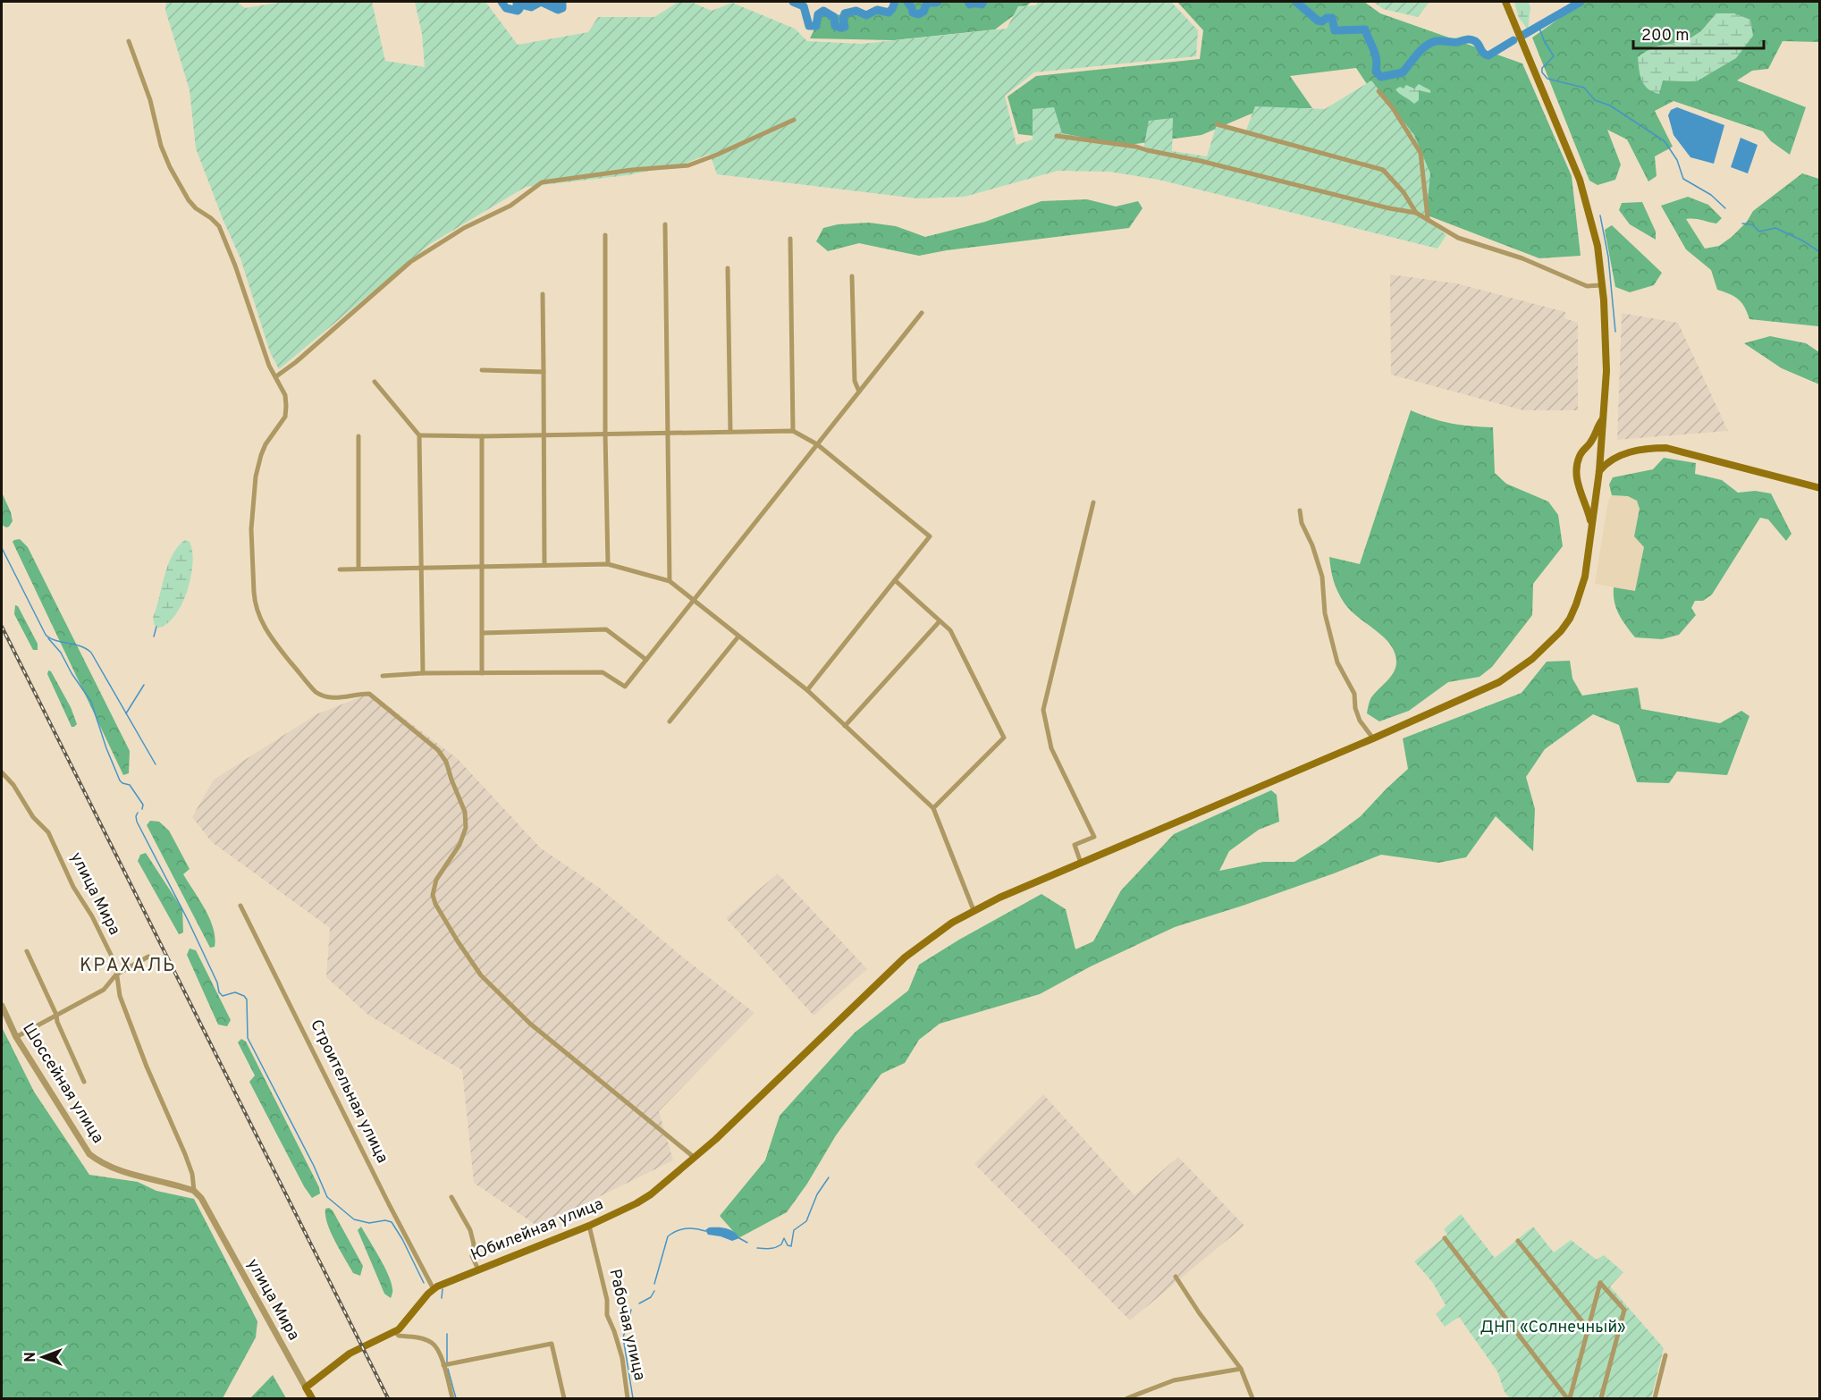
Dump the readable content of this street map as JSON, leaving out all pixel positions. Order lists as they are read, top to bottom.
{
  "streets": {
    "main road": ["Юбилейная улица"],
    "street": [
      "улица Мира",
      "Шоссейная улица",
      "Строительная улица",
      "Рабочая улица"
    ]
  },
  "crossings": [
    ["улица Мира", "Шоссейная улица"],
    ["улица Мира", "Юбилейная улица"],
    ["Строительная улица", "Юбилейная улица"],
    ["Юбилейная улица", "Рабочая улица"]
  ],
  "districts": ["КРАХАЛЬ"],
  "parks": ["ДНП «Солнечный»"],
  "scale_bar": "200 m",
  "north": "left"
}
